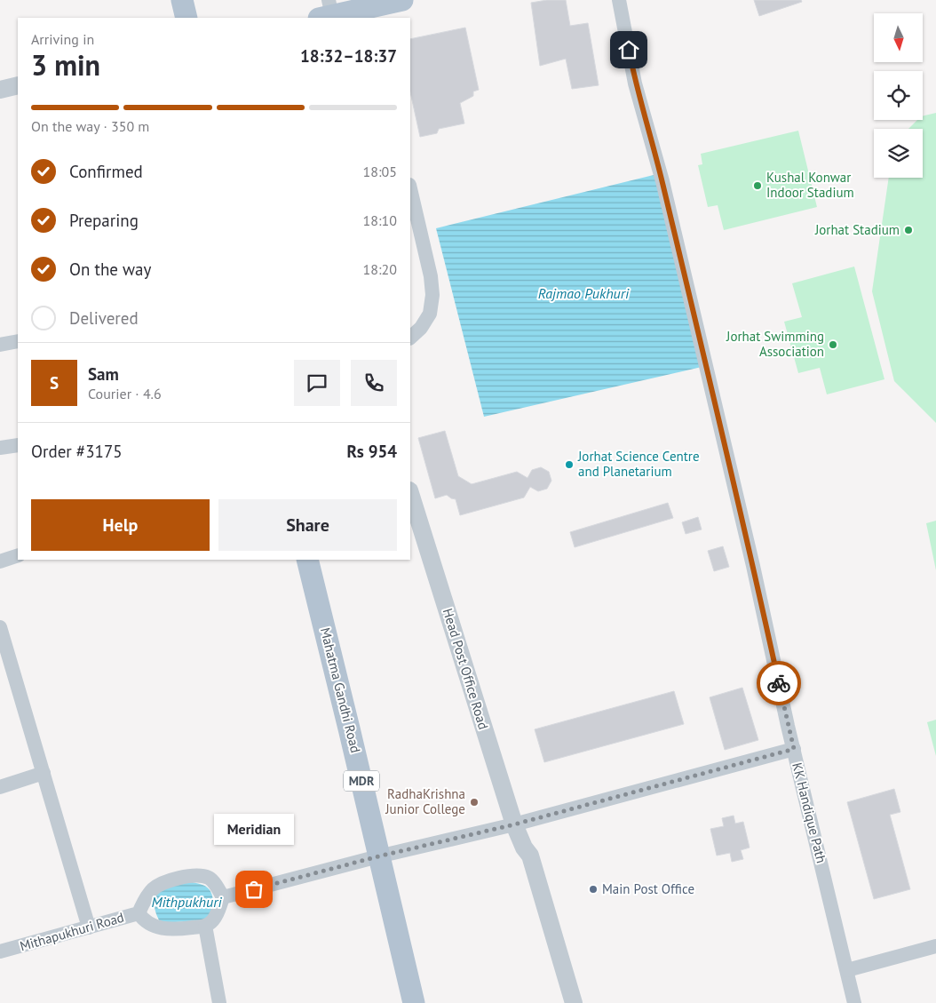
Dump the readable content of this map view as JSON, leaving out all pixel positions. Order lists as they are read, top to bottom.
{
  "streets": {
    "main road": ["Mahatma Gandhi Road", "MDR"],
    "street": ["Head Post Office Road", "KK Handique Path", "Mithapukhuri Road"]
  },
  "water": ["Rajmao Pukhuri", "Mithpukhuri"],
  "places": [
    "Kushal Konwar Indoor Stadium",
    "Jorhat Stadium",
    "Jorhat Swimming Association",
    "Jorhat Science Centre and Planetarium",
    "RadhaKrishna Junior College",
    "Meridian",
    "Main Post Office"
  ],
  "north": "bottom",
  "page": {
    "heading": ["3 min", "Arriving in", "18:32–18:37"],
    "panel": [
      "Sam",
      "Courier · 4.6",
      "Order #3175",
      "Rs 954"
    ],
    "bar": "On the way · 350 m",
    "list": [
      ["Confirmed", "18:05"],
      ["Preparing", "18:10"],
      ["On the way", "18:20"],
      "Delivered"
    ],
    "round": "S",
    "buttons": ["Help", "Share"],
    "bubble": "Meridian"
  }
}
